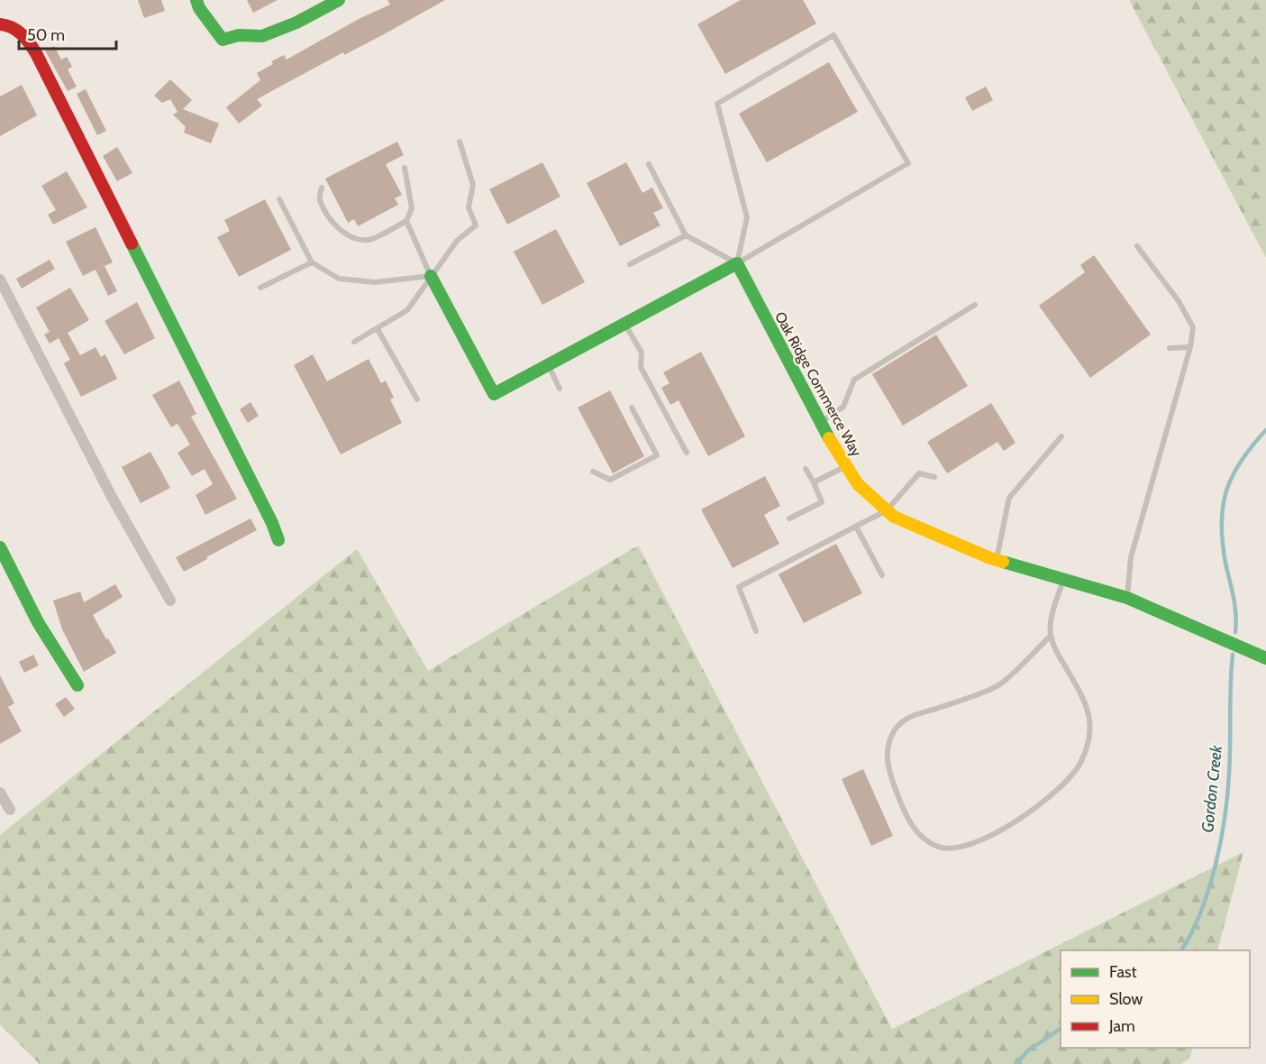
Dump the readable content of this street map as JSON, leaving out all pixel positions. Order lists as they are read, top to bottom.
{
  "streets": {
    "street": ["Oak Ridge Commerce Way"]
  },
  "water": ["Gordon Creek"],
  "legend": ["Fast", "Slow", "Jam"],
  "scale_bar": "50 m"
}
